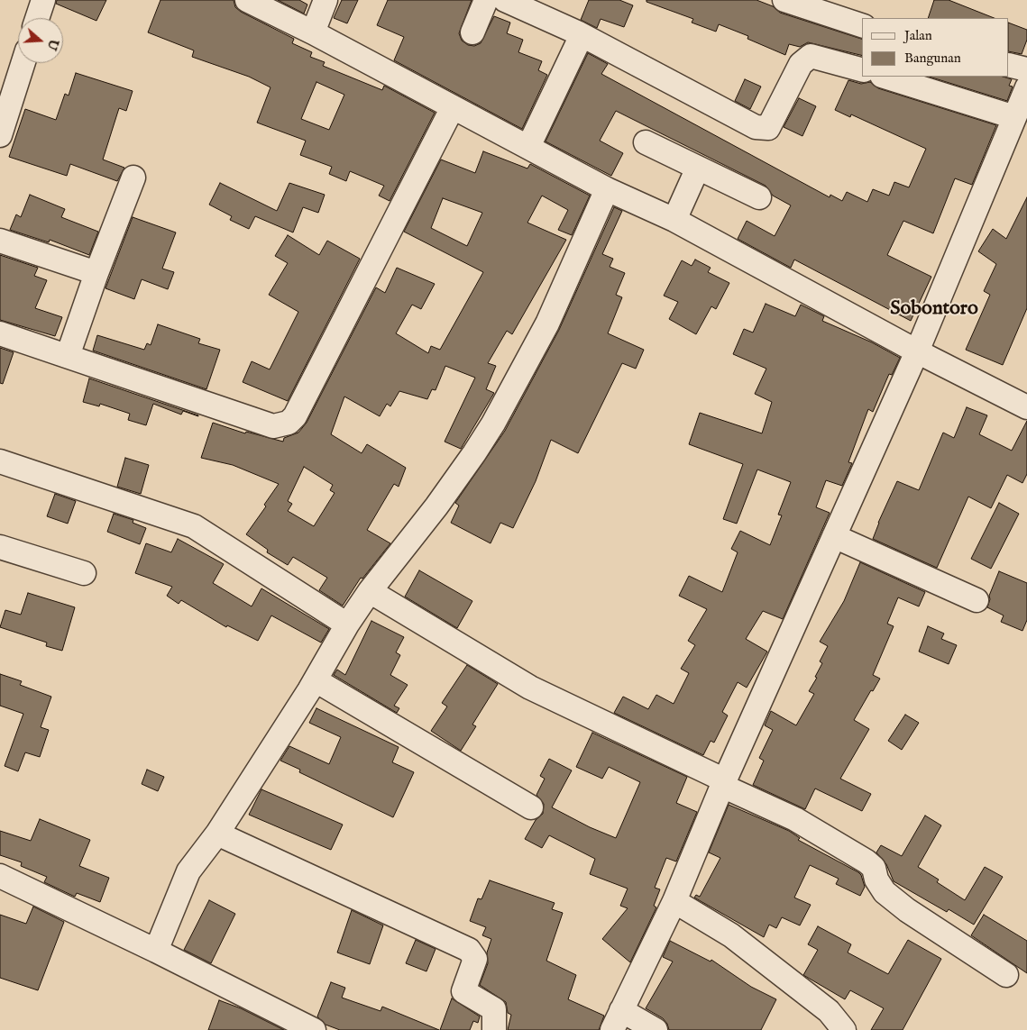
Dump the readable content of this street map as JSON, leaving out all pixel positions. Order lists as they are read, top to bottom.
{
  "districts": ["Sobontoro"],
  "legend": ["Jalan", "Bangunan"],
  "north": "right"
}
